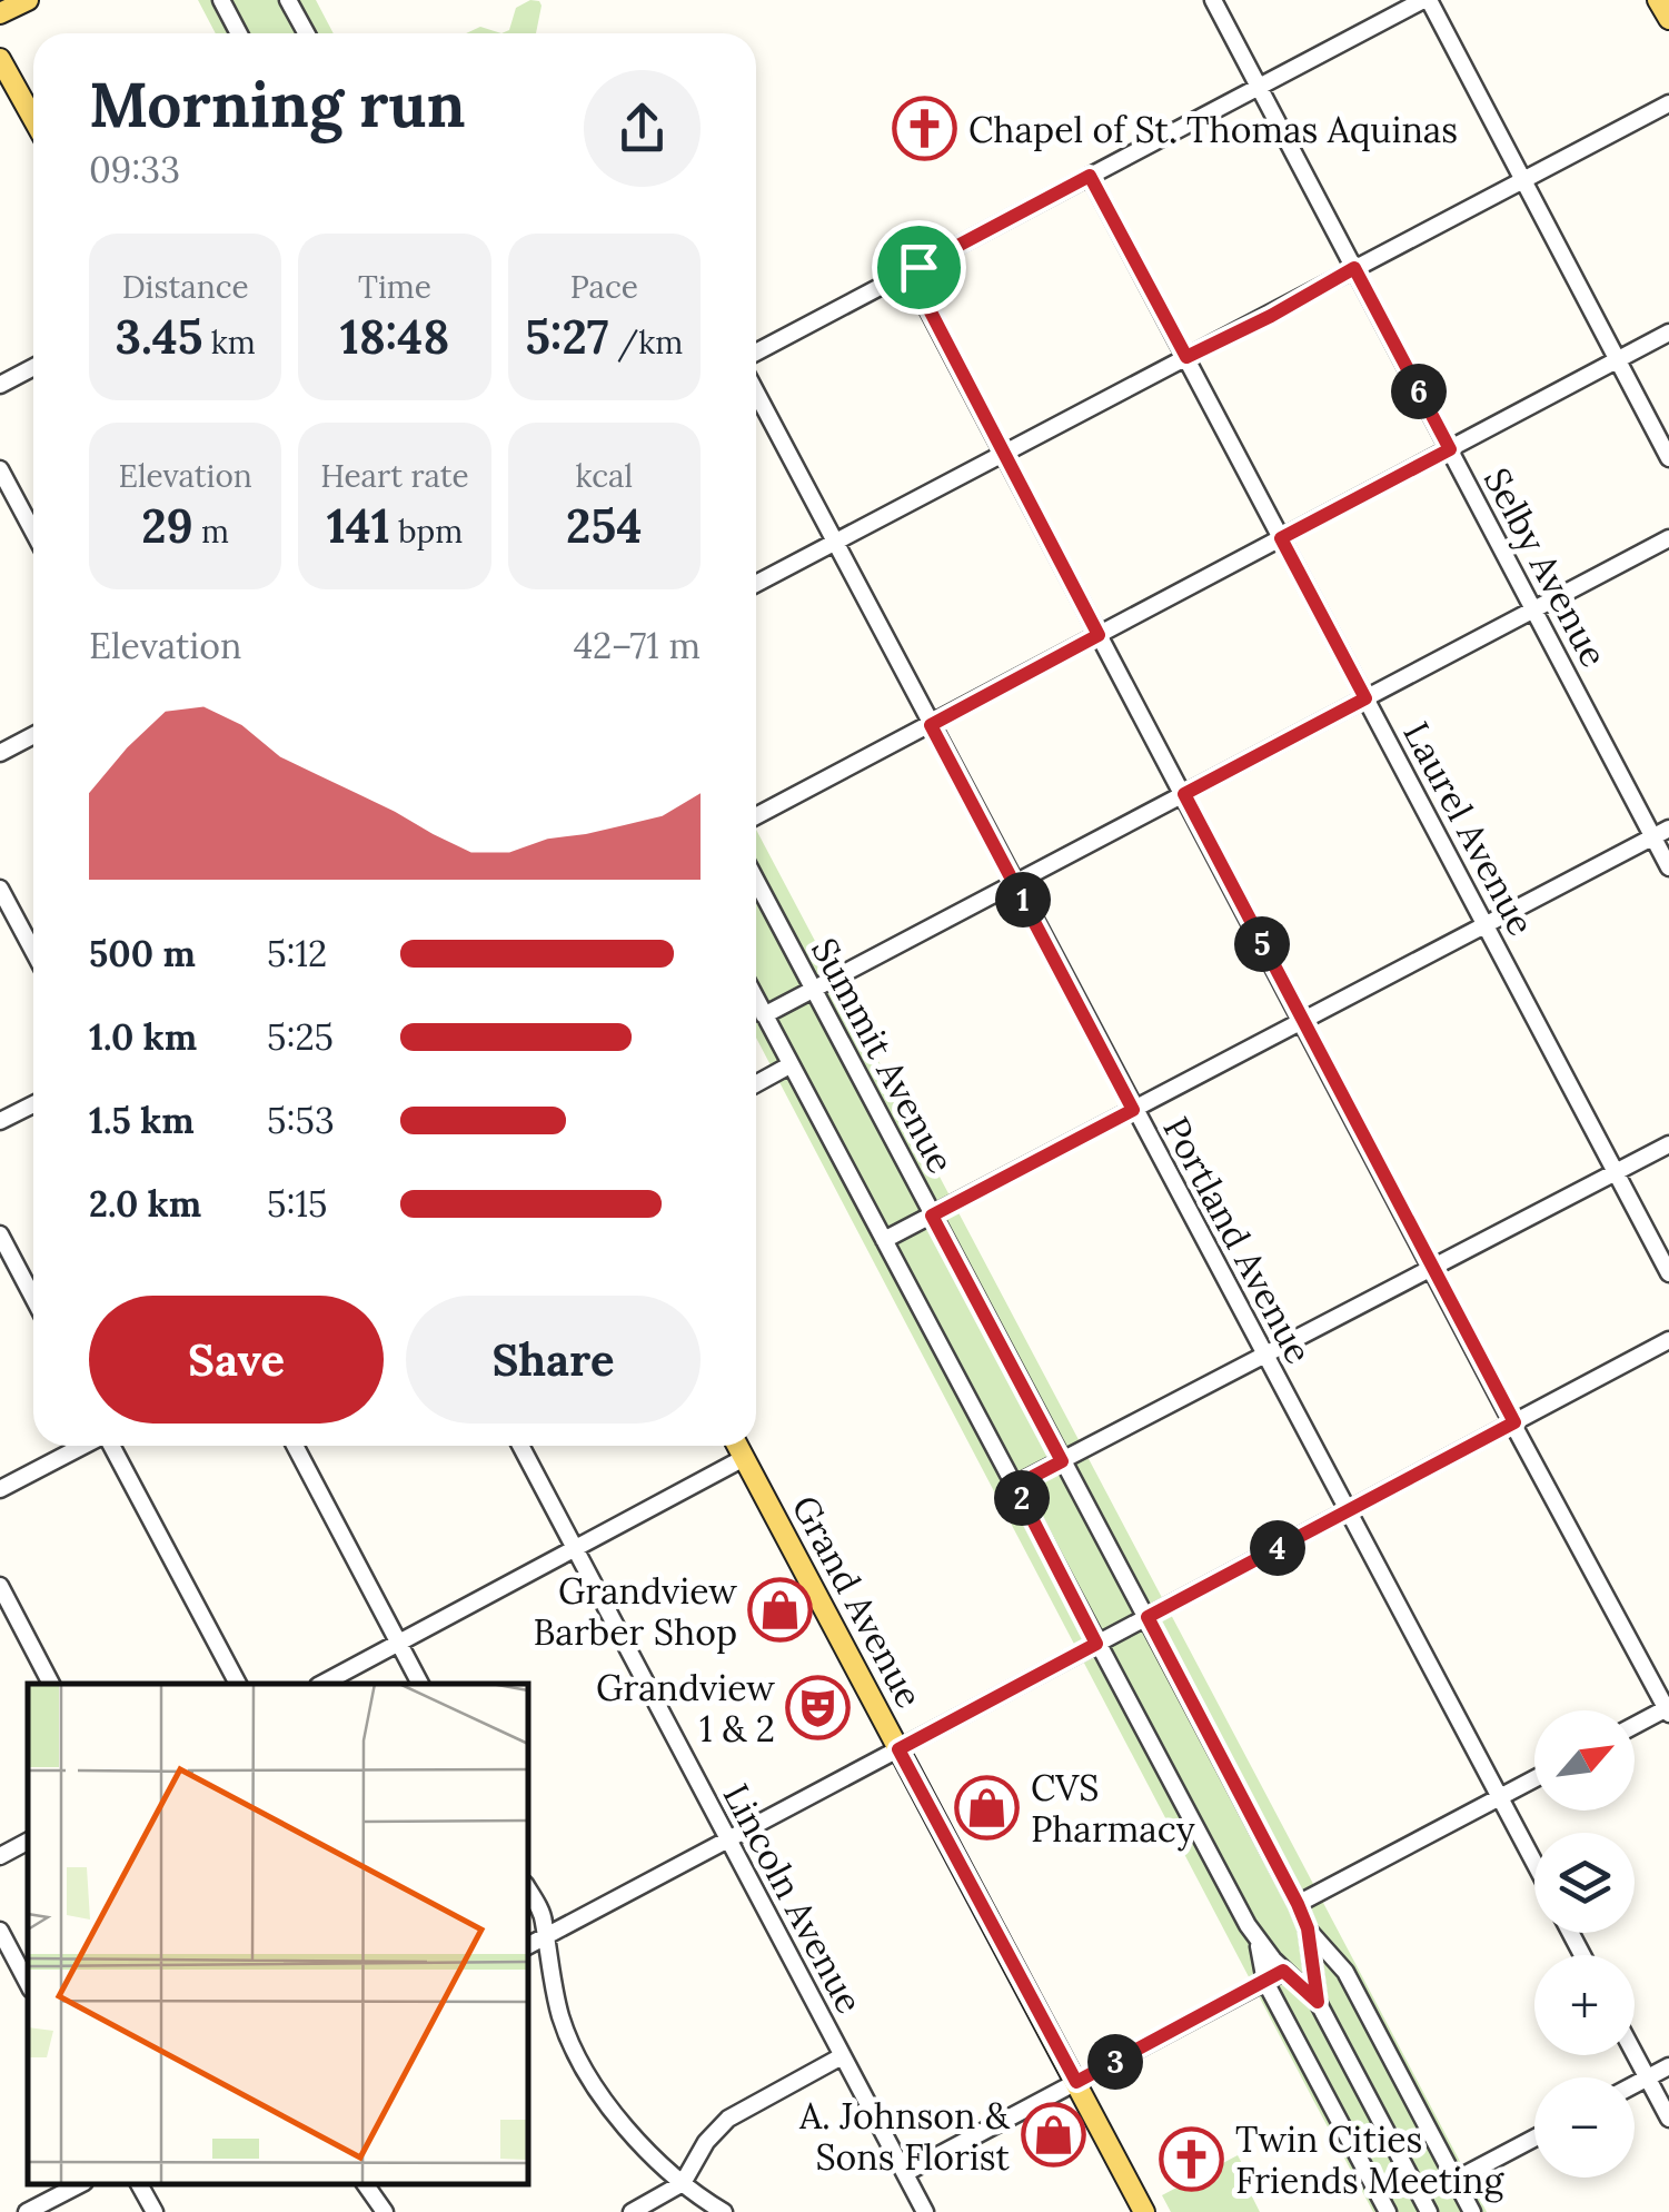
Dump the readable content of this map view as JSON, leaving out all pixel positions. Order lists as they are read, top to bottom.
{
  "streets": {
    "main road": ["Grand Avenue"],
    "street": [
      "Selby Avenue",
      "Laurel Avenue",
      "Summit Avenue",
      "Portland Avenue",
      "Lincoln Avenue"
    ]
  },
  "places": {
    "church": ["Chapel of St. Thomas Aquinas", "Twin Cities Friends Meeting"],
    "shop": ["Grandview Barber Shop", "CVS Pharmacy", "A. Johnson & Sons Florist"],
    "theatre": ["Grandview 1 & 2"]
  },
  "north": "top right",
  "page": {
    "heading": ["Morning run", "09:33"],
    "stats": [
      ["Distance", "3.45 km"],
      ["Time", "18:48"],
      ["Pace", "5:27 /km"],
      ["Elevation", "29 m"],
      ["Heart rate", "141 bpm"],
      ["kcal", "254"]
    ],
    "pins": [
      "6",
      "1",
      "5",
      "2",
      "4",
      "3"
    ],
    "chart": ["Elevation", "42–71 m"],
    "list": [
      {
        "name": "500 m",
        "note": "5:12"
      },
      {
        "name": "1.0 km",
        "note": "5:25"
      },
      {
        "name": "1.5 km",
        "note": "5:53"
      },
      {
        "name": "2.0 km",
        "note": "5:15"
      }
    ],
    "buttons": ["Save", "Share"],
    "map_buttons": ["+", "−"]
  }
}
